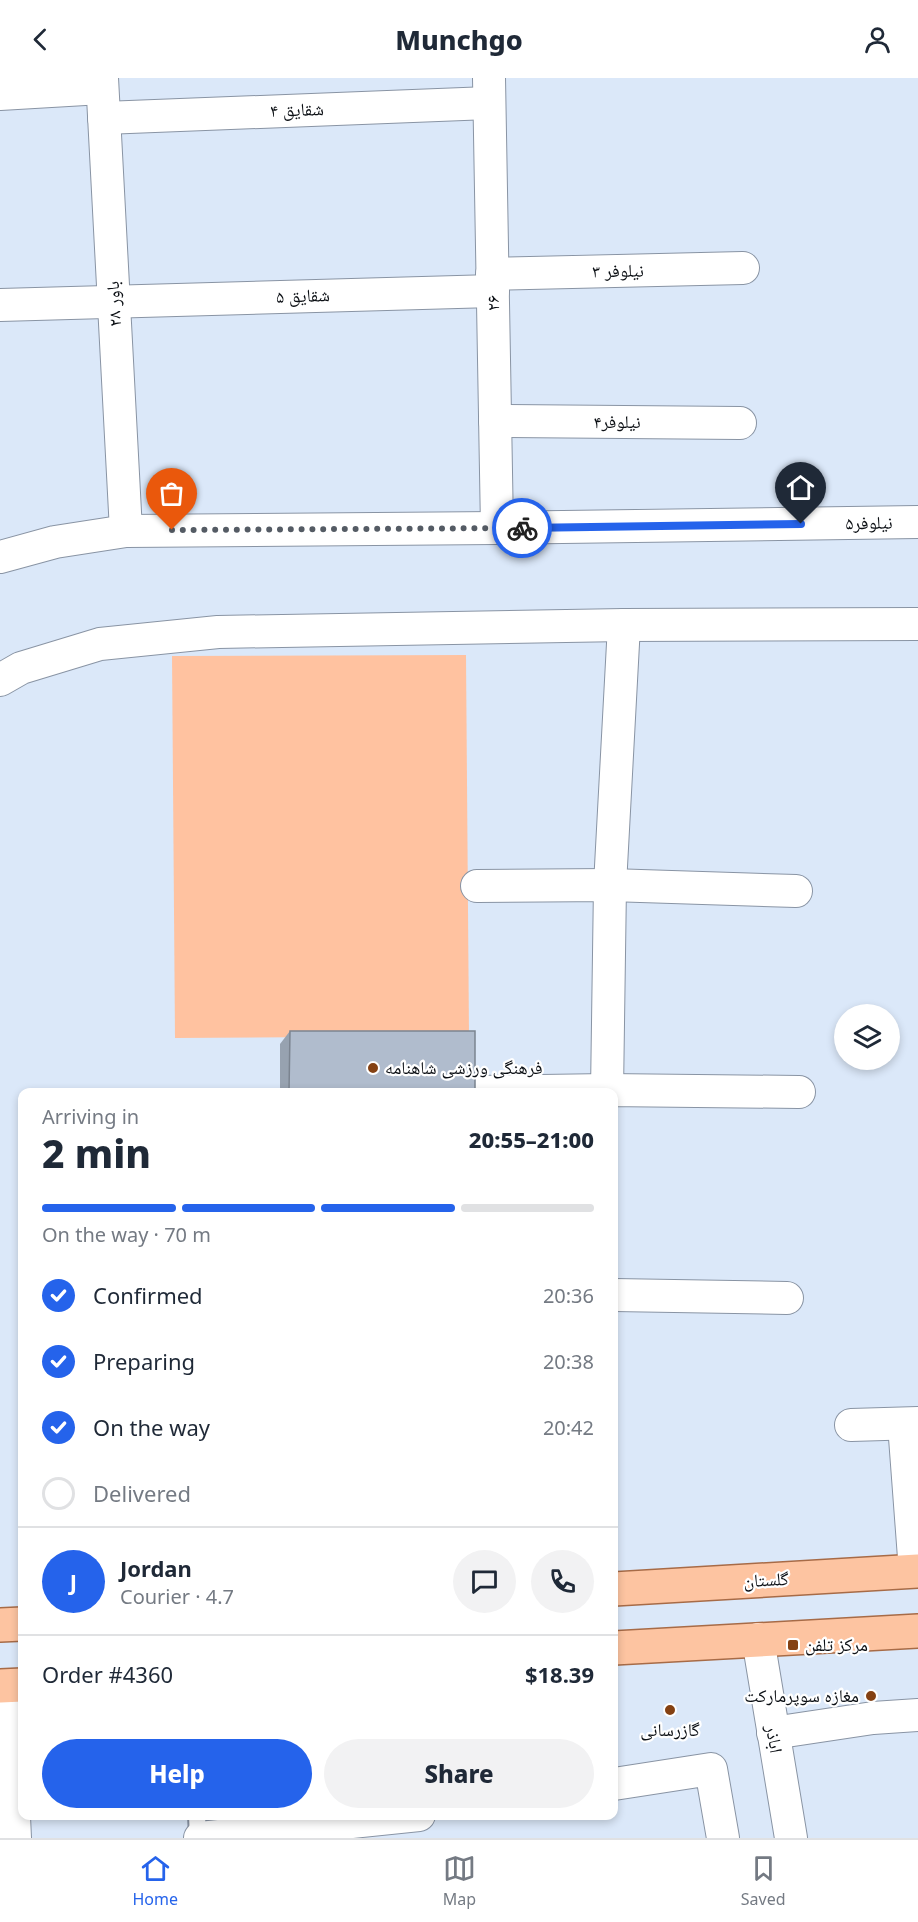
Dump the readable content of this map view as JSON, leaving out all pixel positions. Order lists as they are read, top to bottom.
{
  "streets": {
    "main road": ["گلستان"],
    "street": [
      "شقایق ۴",
      "نیلوفر ۳",
      "شقایق ۵",
      "۲۶",
      "باور ۲۸",
      "نیلوفر۴",
      "نیلوفر۵",
      "اباذر"
    ]
  },
  "crossings": [
    ["شقایق ۴", "۲۶"],
    ["شقایق ۴", "باور ۲۸"],
    ["نیلوفر ۳", "شقایق ۵"],
    ["نیلوفر ۳", "۲۶"],
    ["شقایق ۵", "۲۶"],
    ["شقایق ۵", "باور ۲۸"],
    ["۲۶", "نیلوفر۴"],
    ["۲۶", "نیلوفر۵"],
    ["باور ۲۸", "نیلوفر۵"]
  ],
  "places": {
    "other": ["فرهنگی ورزشی شاهنامه", "مغازه سوپرمارکت", "گازرسانی"],
    "transit": ["مرکز تلفن"]
  },
  "page": {
    "header": "Munchgo",
    "heading": ["2 min", "Arriving in", "20:55–21:00"],
    "panel": [
      "Jordan",
      "Courier · 4.7",
      "Order #4360",
      "$18.39"
    ],
    "bar": "On the way · 70 m",
    "list": [
      ["Confirmed", "20:36"],
      ["Preparing", "20:38"],
      ["On the way", "20:42"],
      "Delivered"
    ],
    "round": "J",
    "buttons": ["Help", "Share"],
    "tabs": ["Home", "Map", "Saved"]
  }
}
